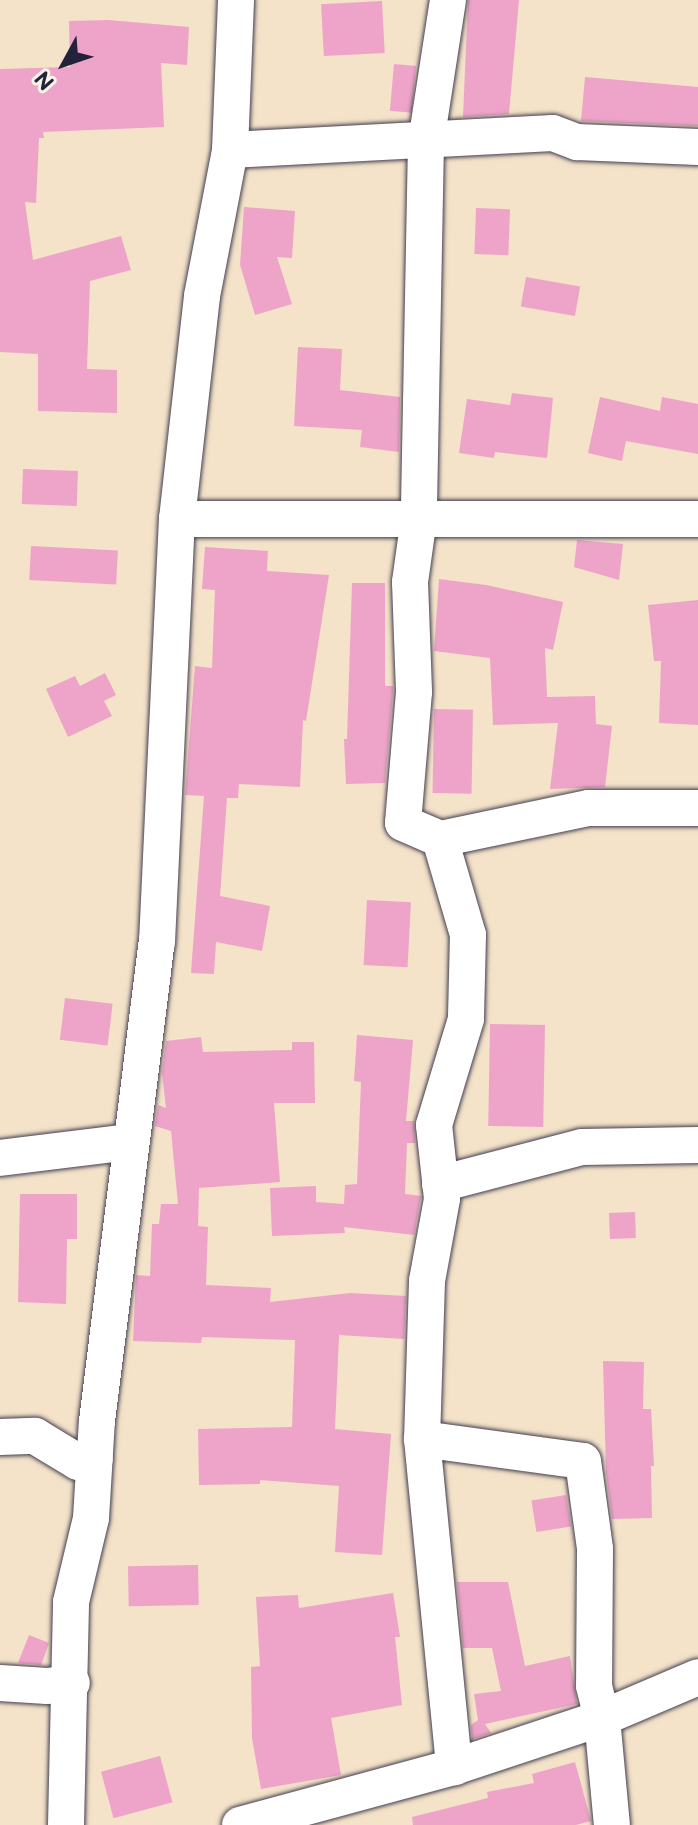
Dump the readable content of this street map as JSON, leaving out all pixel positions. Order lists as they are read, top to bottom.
{
  "north": "bottom left"
}
